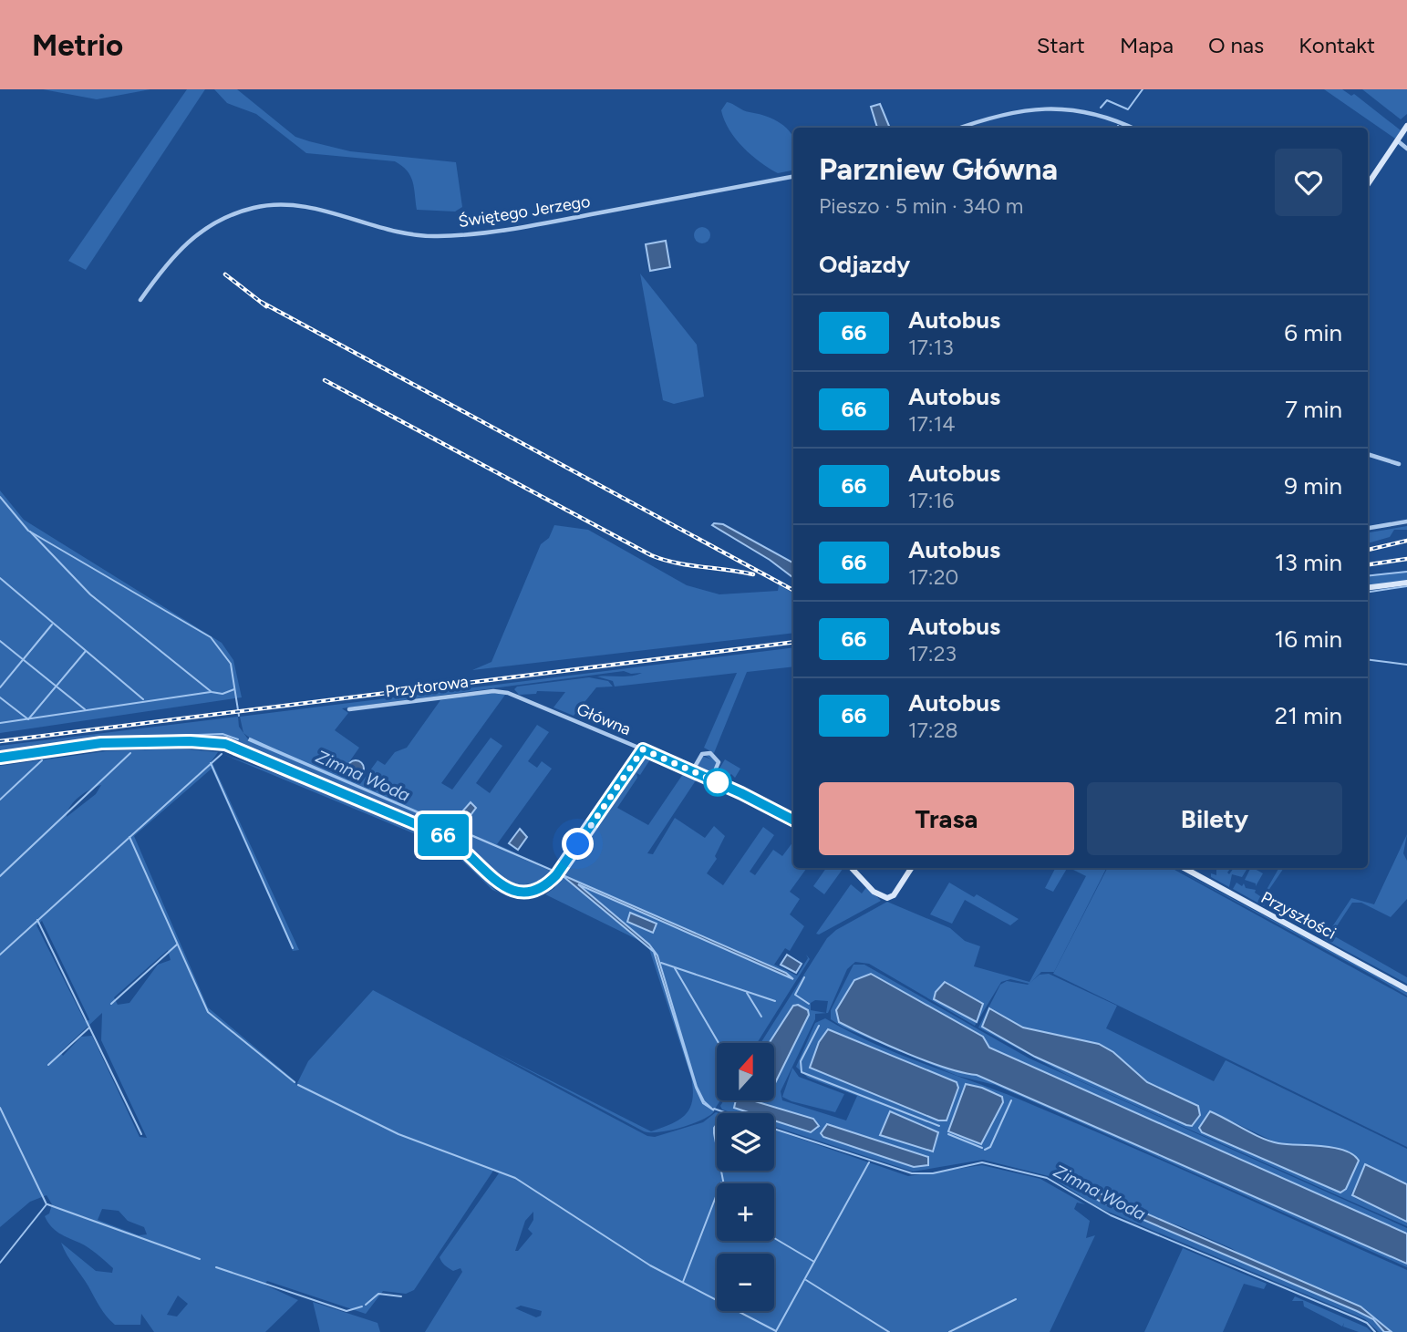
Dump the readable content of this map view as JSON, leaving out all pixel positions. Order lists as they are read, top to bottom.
{
  "streets": {
    "street": [
      "Świętego Jerzego",
      "Przytorowa",
      "Główna",
      "Przyszłości"
    ]
  },
  "crossings": [
    ["Przytorowa", "Główna"]
  ],
  "water": ["Zimna Woda"],
  "lines": ["bus line 66"],
  "north": "top",
  "page": {
    "header": "Metrio",
    "nav": [
      "Start",
      "Mapa",
      "O nas",
      "Kontakt"
    ],
    "on_map": "66",
    "heading": [
      ["Parzniew Główna", "Pieszo · 5 min · 340 m"],
      "Odjazdy"
    ],
    "list": [
      {
        "mark": "66",
        "name": "Autobus",
        "note": "17:13",
        "value": "6 min"
      },
      {
        "mark": "66",
        "name": "Autobus",
        "note": "17:14",
        "value": "7 min"
      },
      {
        "mark": "66",
        "name": "Autobus",
        "note": "17:16",
        "value": "9 min"
      },
      {
        "mark": "66",
        "name": "Autobus",
        "note": "17:20",
        "value": "13 min"
      },
      {
        "mark": "66",
        "name": "Autobus",
        "note": "17:23",
        "value": "16 min"
      },
      {
        "mark": "66",
        "name": "Autobus",
        "note": "17:28",
        "value": "21 min"
      }
    ],
    "buttons": ["Trasa", "Bilety"],
    "map_buttons": ["+", "−"]
  }
}
